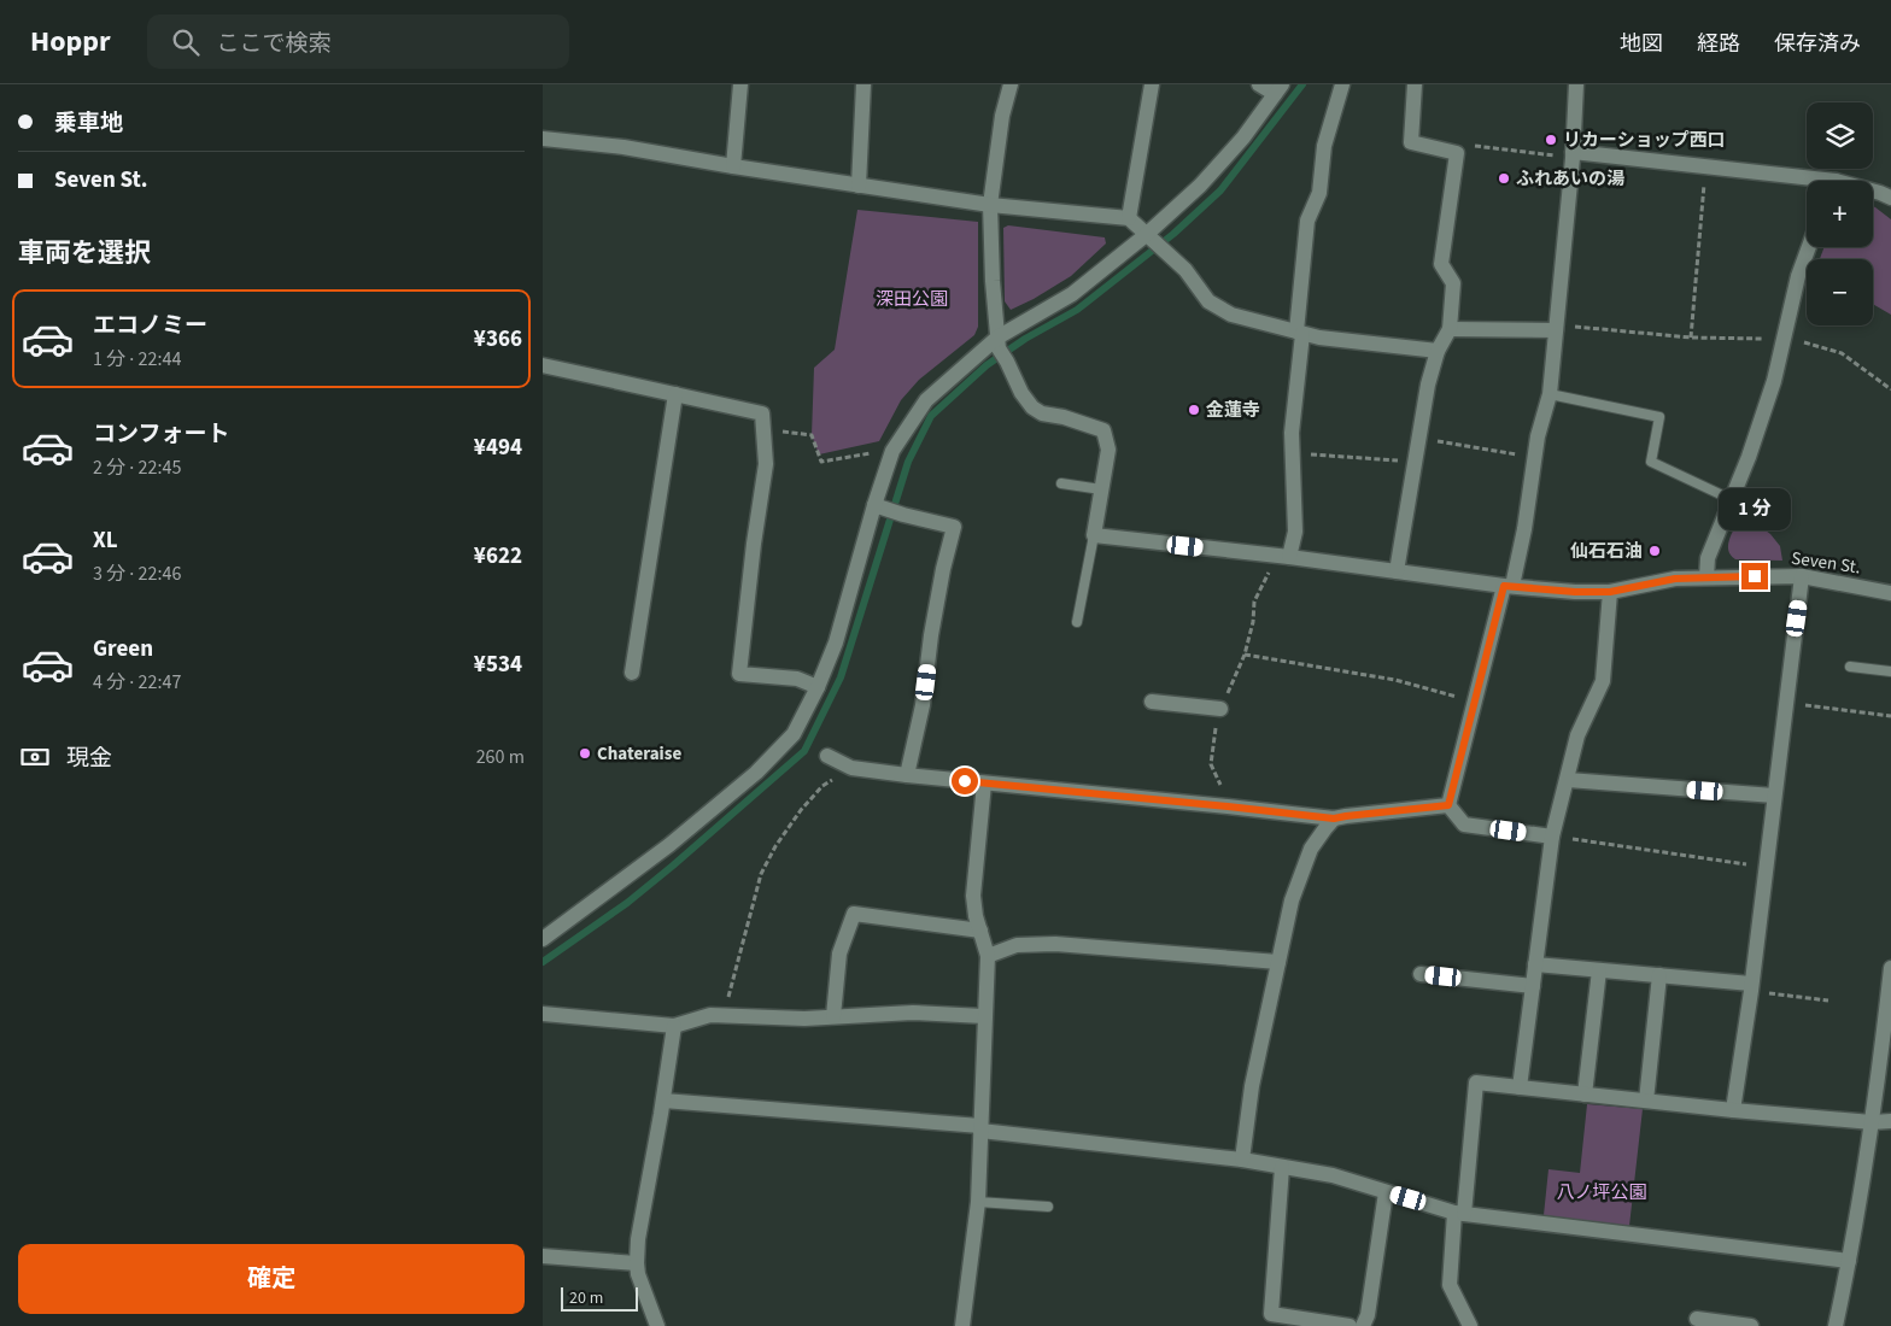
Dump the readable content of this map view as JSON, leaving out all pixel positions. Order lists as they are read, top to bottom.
{
  "streets": {
    "street": ["Seven St."]
  },
  "parks": ["深田公園", "八ノ坪公園"],
  "places": [
    "リカーショップ西口",
    "ふれあいの湯",
    "金蓮寺",
    "仙石石油",
    "Chateraise"
  ],
  "scale_bar": "20 m",
  "page": {
    "header": "Hoppr",
    "search": "ここで検索",
    "nav": ["地図", "経路", "保存済み"],
    "banner": ["乗車地", "Seven St."],
    "map_buttons": ["+", "−"],
    "heading": "車両を選択",
    "list": [
      {
        "name": "エコノミー",
        "note": "1 分 · 22:44",
        "value": "¥366"
      },
      {
        "name": "コンフォート",
        "note": "2 分 · 22:45",
        "value": "¥494"
      },
      {
        "name": "XL",
        "note": "3 分 · 22:46",
        "value": "¥622"
      },
      {
        "name": "Green",
        "note": "4 分 · 22:47",
        "value": "¥534"
      }
    ],
    "bubble": "1 分",
    "pay": ["現金", "260 m"],
    "buttons": "確定",
    "scale": "20 m"
  }
}
